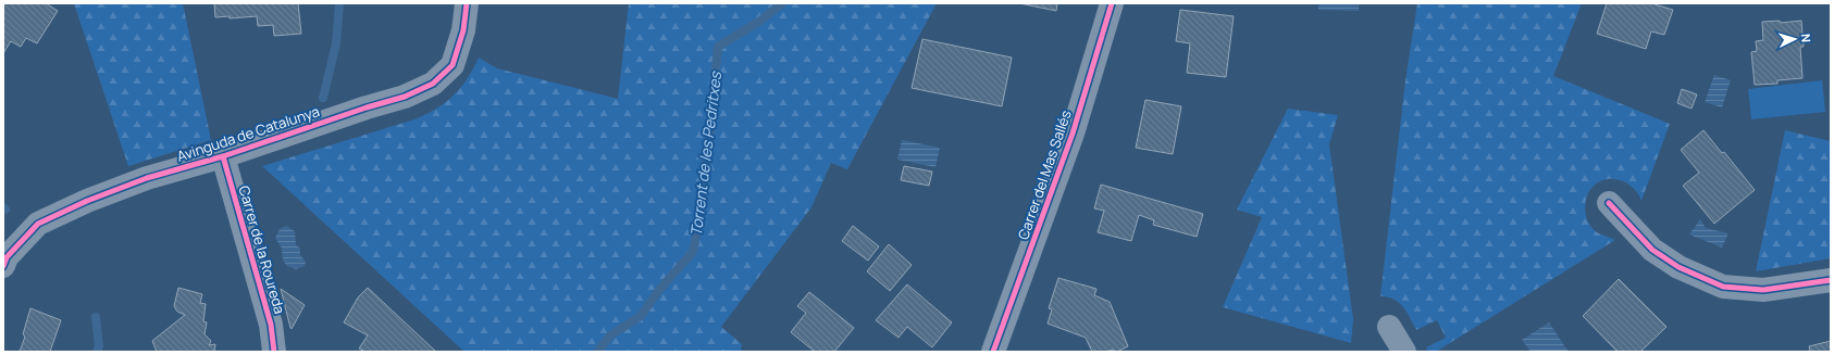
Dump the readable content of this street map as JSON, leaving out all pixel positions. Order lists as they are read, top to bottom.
{
  "streets": {
    "street": ["Avinguda de Catalunya", "Carrer del Mas Sallés", "Carrer de la Roureda"]
  },
  "crossings": [
    ["Avinguda de Catalunya", "Carrer de la Roureda"]
  ],
  "water": ["Torrent de les Pedritxes"],
  "north": "right"
}
